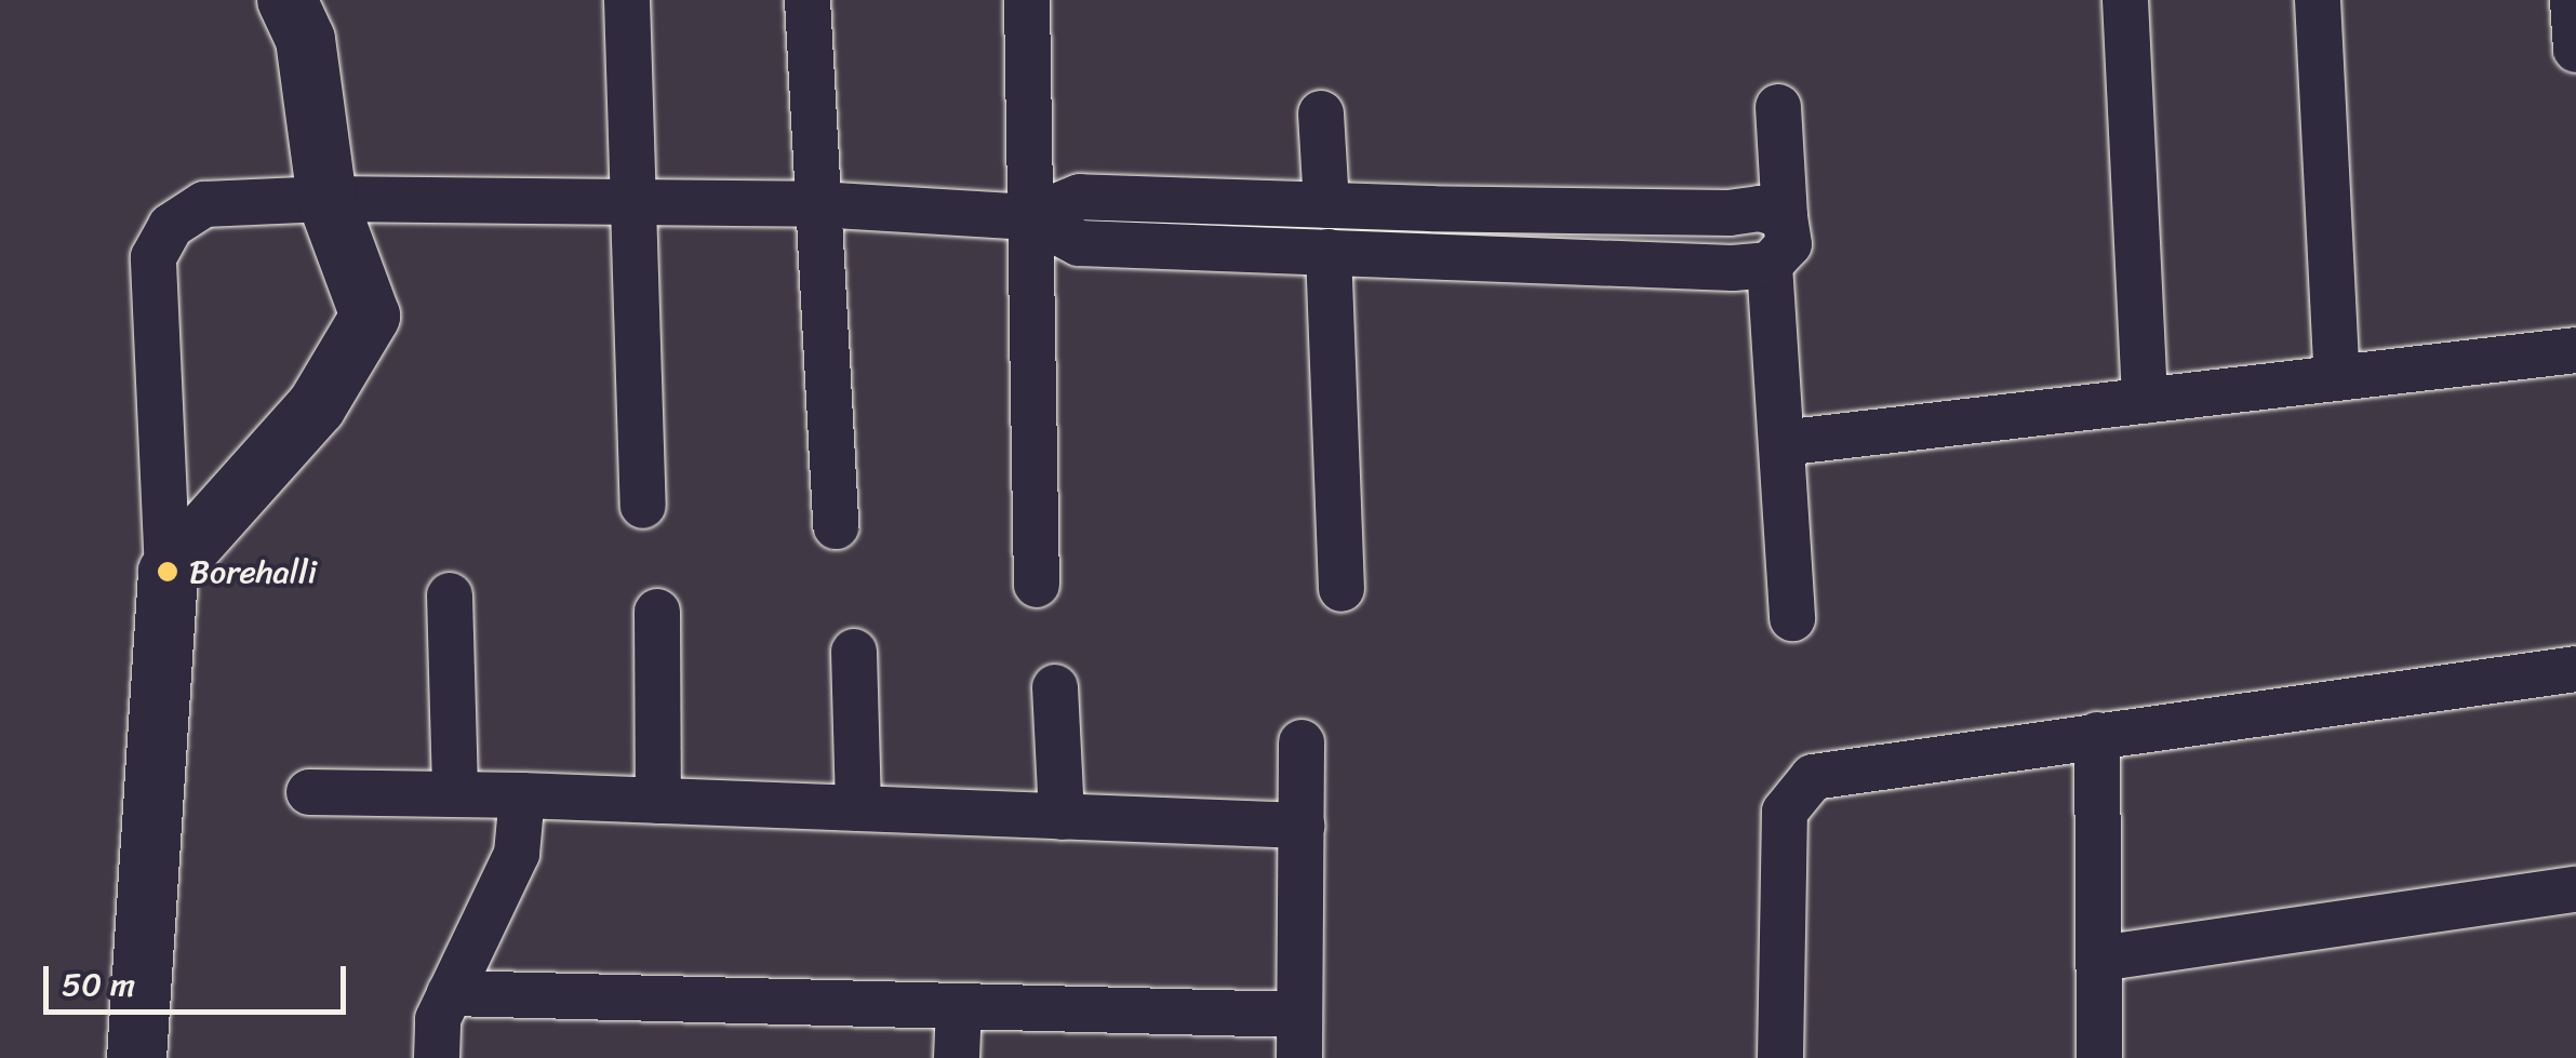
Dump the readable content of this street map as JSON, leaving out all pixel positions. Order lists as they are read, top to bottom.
{
  "places": ["Borehalli"],
  "scale_bar": "50 m"
}
